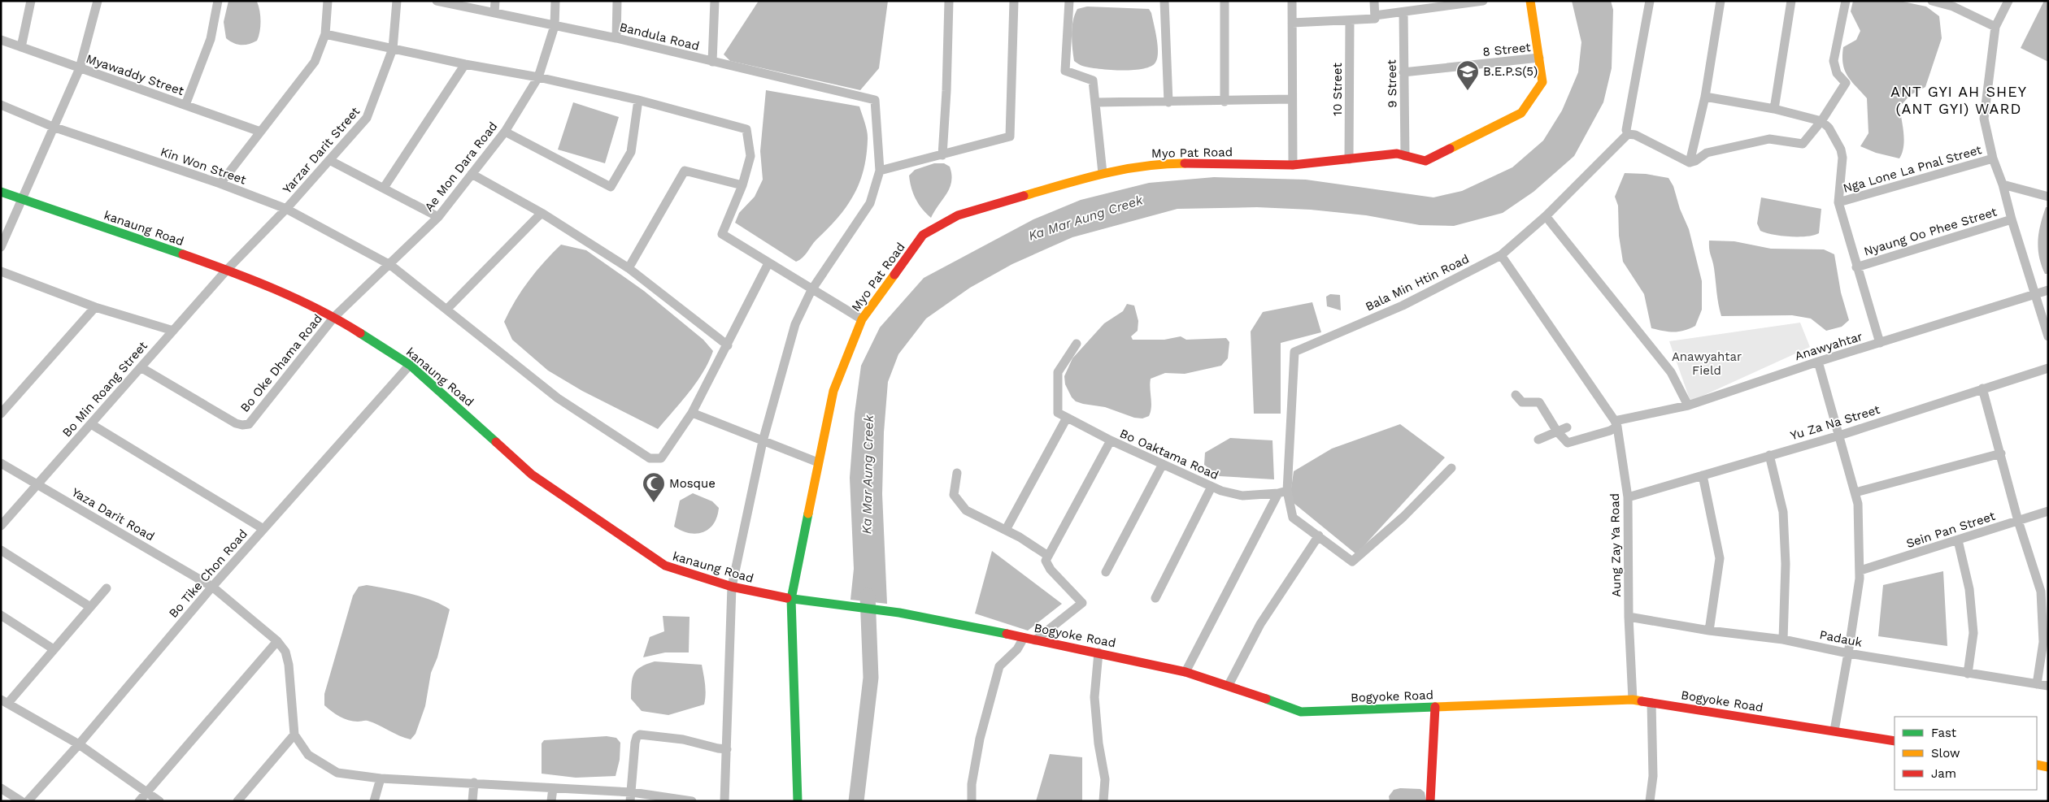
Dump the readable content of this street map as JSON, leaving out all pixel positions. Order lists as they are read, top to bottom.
{
  "streets": {
    "street": [
      "Bandula Road",
      "8 Street",
      "Myawaddy Street",
      "9 Street",
      "10 Street",
      "Yarzar Darit Street",
      "Myo Pat Road",
      "Kin Won Street",
      "Ae Mon Dara Road",
      "Nga Lone La Pnal Street",
      "kanaung Road",
      "Nyaung Oo Phee Street",
      "Bala Min Htin Road",
      "Anawyahtar",
      "Bo Oke Dhama Road",
      "Bo Min Roang Street",
      "Yu Za Na Street",
      "Bo Oaktama Road",
      "Yaza Darit Road",
      "Sein Pan Street",
      "Aung Zay Ya Road",
      "Bo Tike Chon Road",
      "Bogyoke Road",
      "Padauk"
    ]
  },
  "crossings": [
    ["Bandula Road", "Ae Mon Dara Road"],
    ["8 Street", "9 Street"],
    ["8 Street", "Myo Pat Road"],
    ["9 Street", "Myo Pat Road"],
    ["10 Street", "Myo Pat Road"],
    ["Yarzar Darit Street", "Kin Won Street"],
    ["Yarzar Darit Street", "kanaung Road"],
    ["Yarzar Darit Street", "Bo Min Roang Street"],
    ["Myo Pat Road", "kanaung Road"],
    ["Kin Won Street", "Ae Mon Dara Road"],
    ["Ae Mon Dara Road", "kanaung Road"],
    ["Ae Mon Dara Road", "Bo Oke Dhama Road"],
    ["kanaung Road", "Bo Oke Dhama Road"],
    ["kanaung Road", "Bo Min Roang Street"],
    ["kanaung Road", "Bo Tike Chon Road"],
    ["kanaung Road", "Bogyoke Road"],
    ["Bala Min Htin Road", "Bo Oaktama Road"],
    ["Bala Min Htin Road", "Aung Zay Ya Road"],
    ["Anawyahtar", "Aung Zay Ya Road"],
    ["Bo Oke Dhama Road", "Bo Min Roang Street"],
    ["Bo Min Roang Street", "Yaza Darit Road"],
    ["Yu Za Na Street", "Aung Zay Ya Road"],
    ["Yaza Darit Road", "Bo Tike Chon Road"],
    ["Aung Zay Ya Road", "Bogyoke Road"],
    ["Aung Zay Ya Road", "Padauk"]
  ],
  "districts": ["ANT GYI AH SHEY (ANT GYI) WARD"],
  "water": ["Ka Mar Aung Creek"],
  "parks": ["Anawyahtar Field"],
  "places": {
    "school or university": ["B.E.P.S(5)"],
    "mosque": ["Mosque"]
  },
  "legend": ["Fast", "Slow", "Jam"]
}
